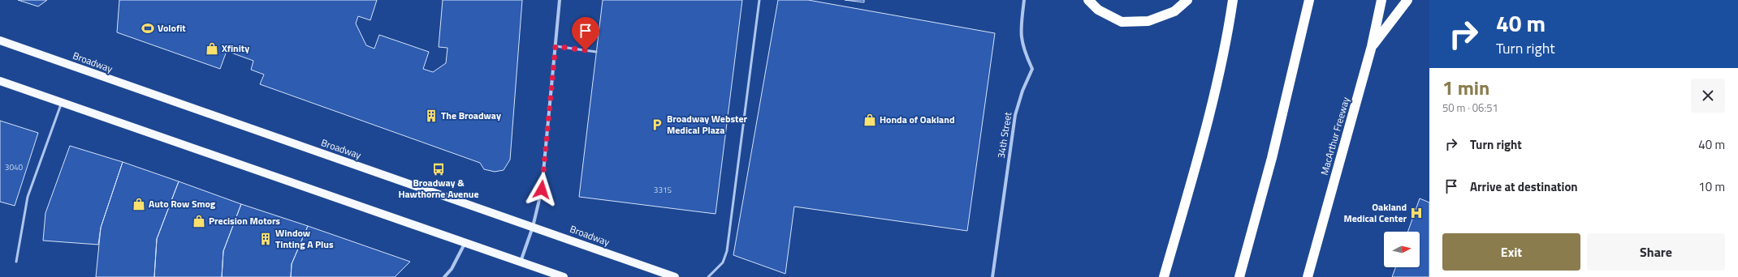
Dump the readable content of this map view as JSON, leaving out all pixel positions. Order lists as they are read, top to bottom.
{
  "streets": {
    "highway": ["MacArthur Freeway"],
    "main road": ["Broadway"],
    "street": ["34th Street"]
  },
  "places": {
    "sports": ["Volofit"],
    "shop": [
      "Xfinity",
      "Honda of Oakland",
      "Auto Row Smog",
      "Precision Motors"
    ],
    "building": ["The Broadway", "Window Tinting A Plus"],
    "parking": ["Broadway Webster Medical Plaza"],
    "bus stop": ["Broadway & Hawthorne Avenue"],
    "hospital": ["Oakland Medical Center"]
  },
  "house_numbers": ["3040", "3315"],
  "north": "right",
  "page": {
    "turn": ["40 m", "Turn right"],
    "heading": ["1 min", "50 m · 06:51"],
    "list": [
      {
        "name": "Turn right",
        "value": "40 m"
      },
      {
        "name": "Arrive at destination",
        "value": "10 m"
      }
    ],
    "buttons": ["Exit", "Share"]
  }
}
